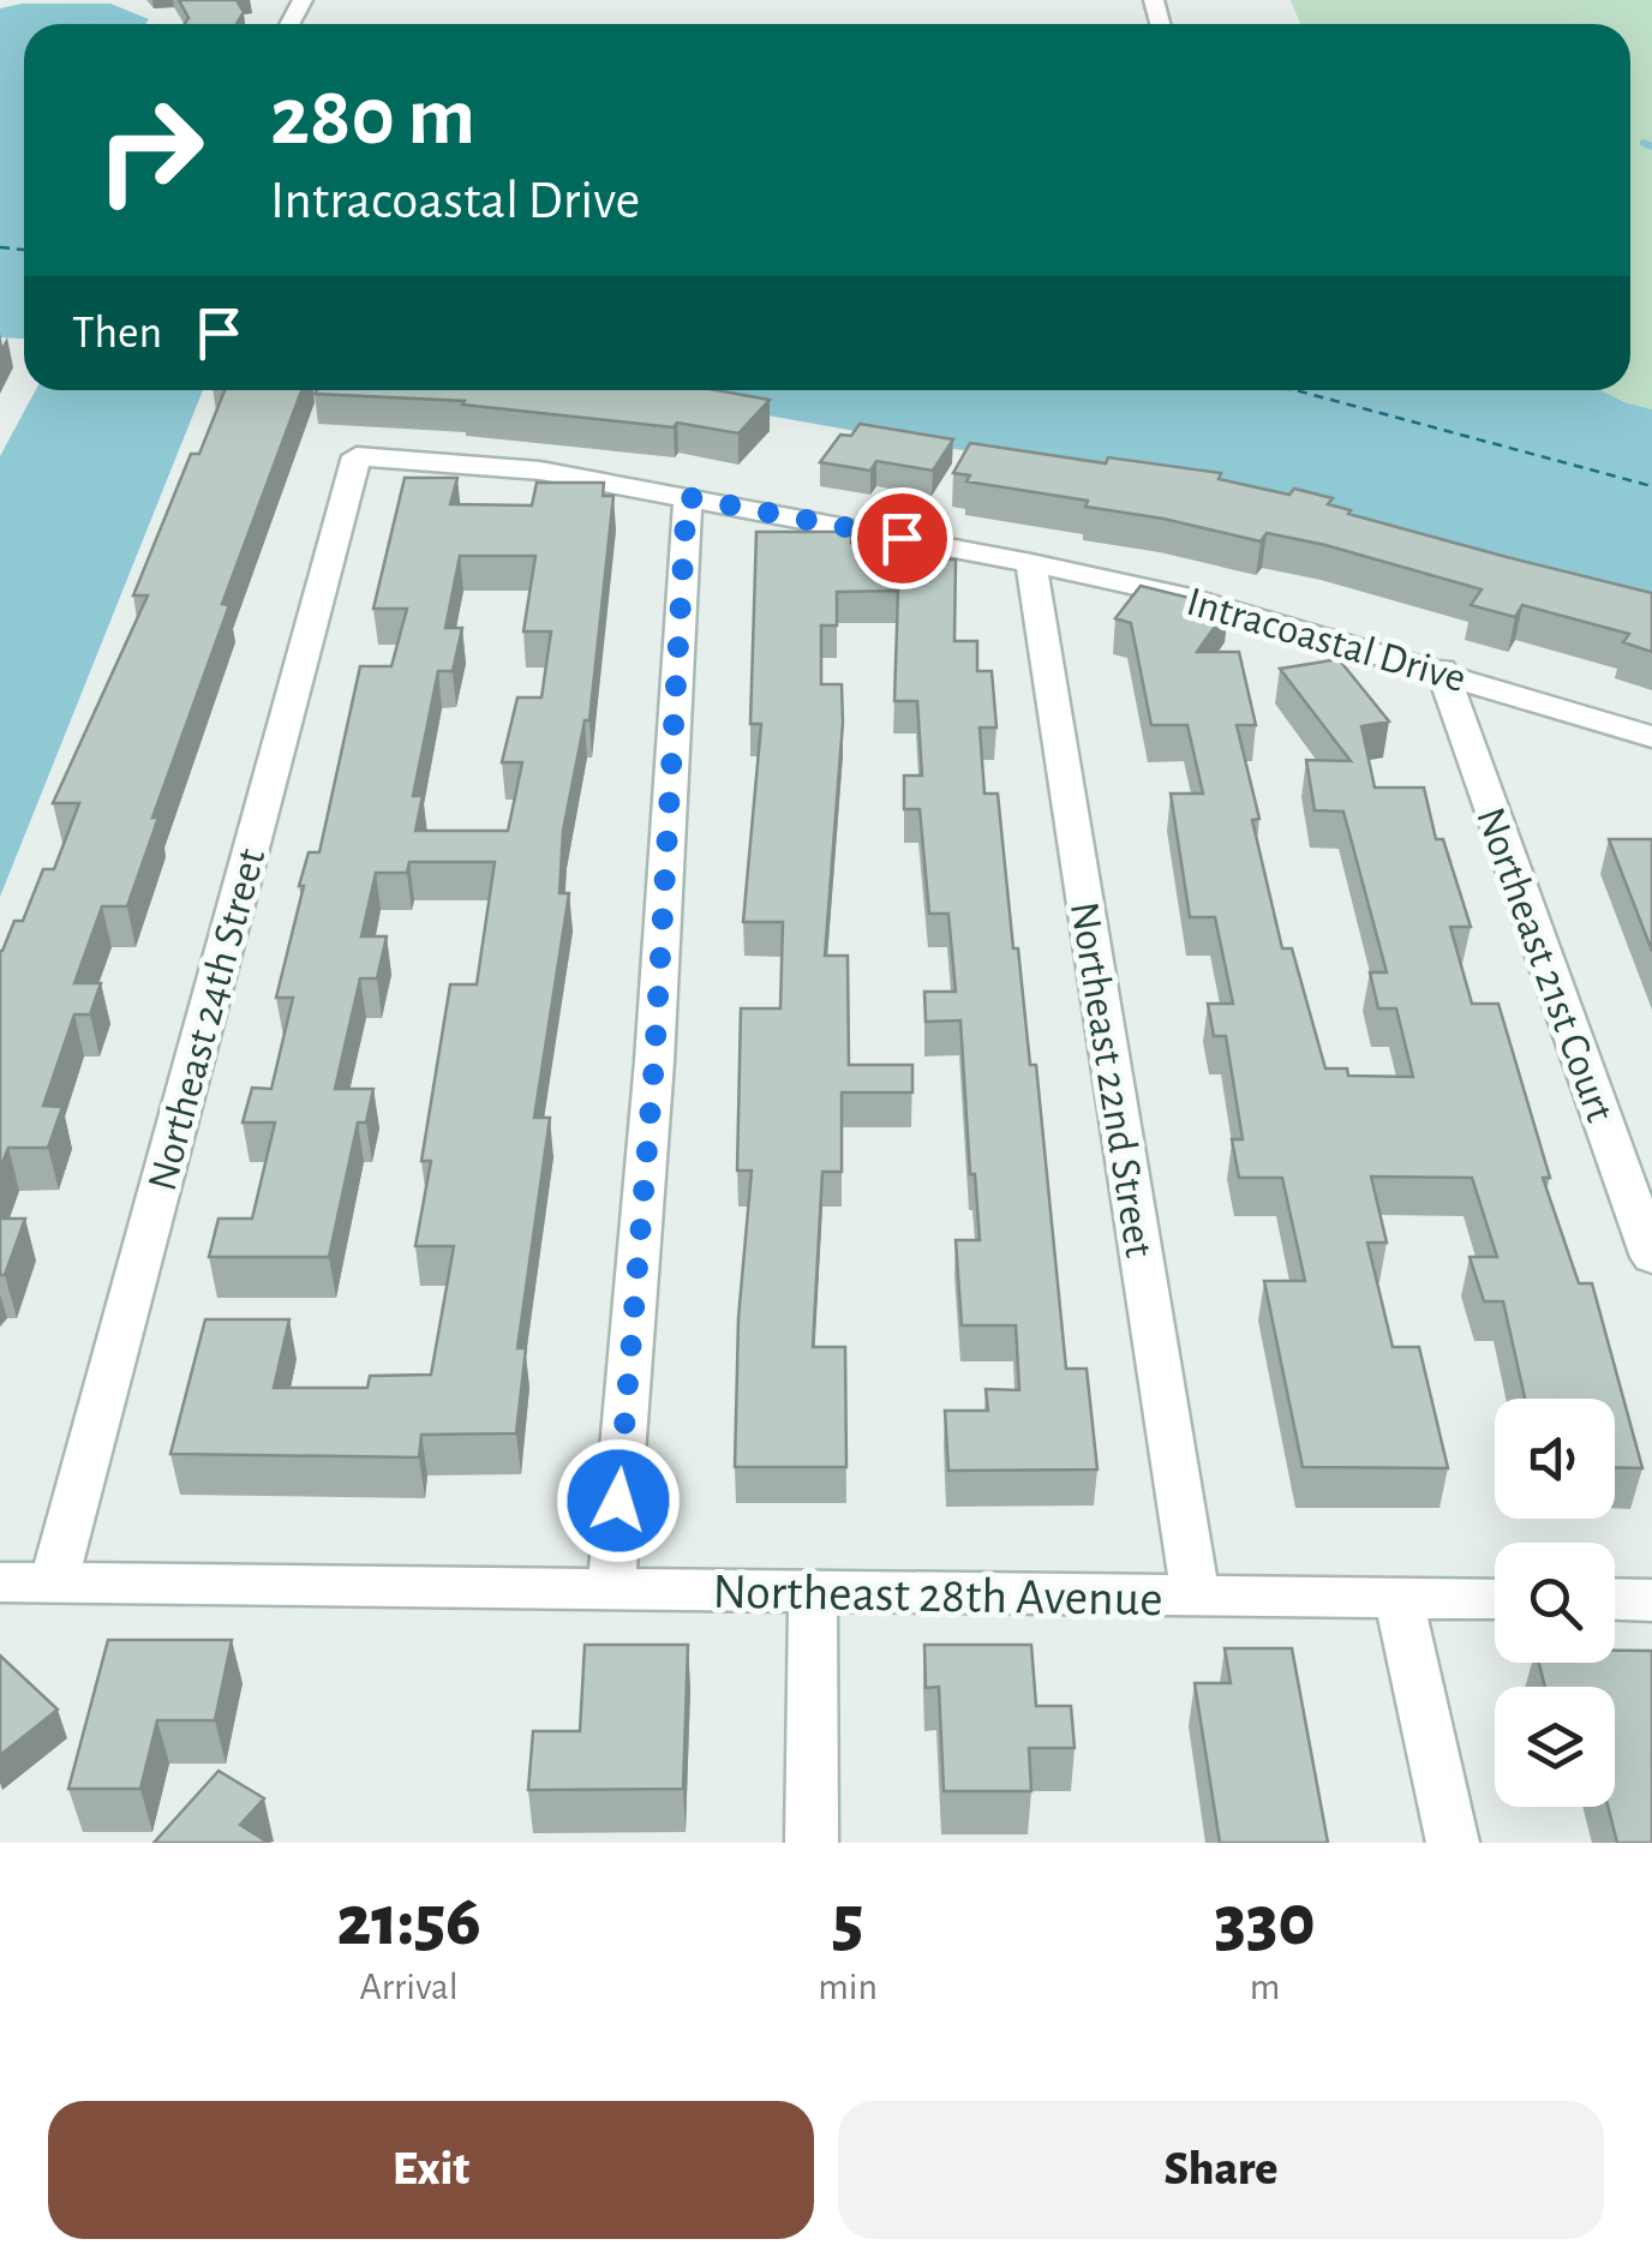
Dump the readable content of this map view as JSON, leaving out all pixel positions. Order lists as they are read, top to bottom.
{
  "streets": {
    "street": [
      "Intracoastal Drive",
      "Northeast 21st Court",
      "Northeast 24th Street",
      "Northeast 22nd Street",
      "Northeast 28th Avenue"
    ]
  },
  "crossings": [
    ["Intracoastal Drive", "Northeast 21st Court"],
    ["Intracoastal Drive", "Northeast 24th Street"],
    ["Intracoastal Drive", "Northeast 22nd Street"],
    ["Northeast 24th Street", "Northeast 28th Avenue"],
    ["Northeast 22nd Street", "Northeast 28th Avenue"]
  ],
  "page": {
    "turn": ["280 m", "Intracoastal Drive"],
    "then": "Then",
    "eta": [
      "21:56",
      "Arrival",
      "5",
      "min",
      "330",
      "m"
    ],
    "buttons": ["Exit", "Share"]
  }
}
